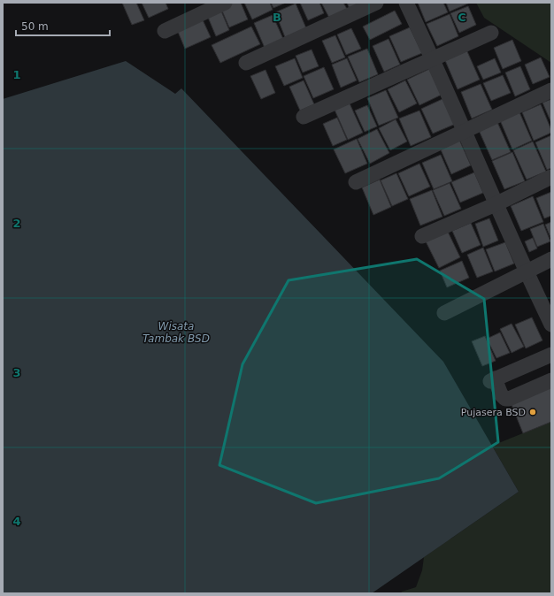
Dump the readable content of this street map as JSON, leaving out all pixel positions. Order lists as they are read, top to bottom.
{
  "water": ["Wisata Tambak BSD"],
  "places": ["Pujasera BSD"],
  "scale_bar": "50 m",
  "grid": {
    "columns": ["B", "C"],
    "rows": [
      "1",
      "2",
      "3",
      "4"
    ]
  }
}
